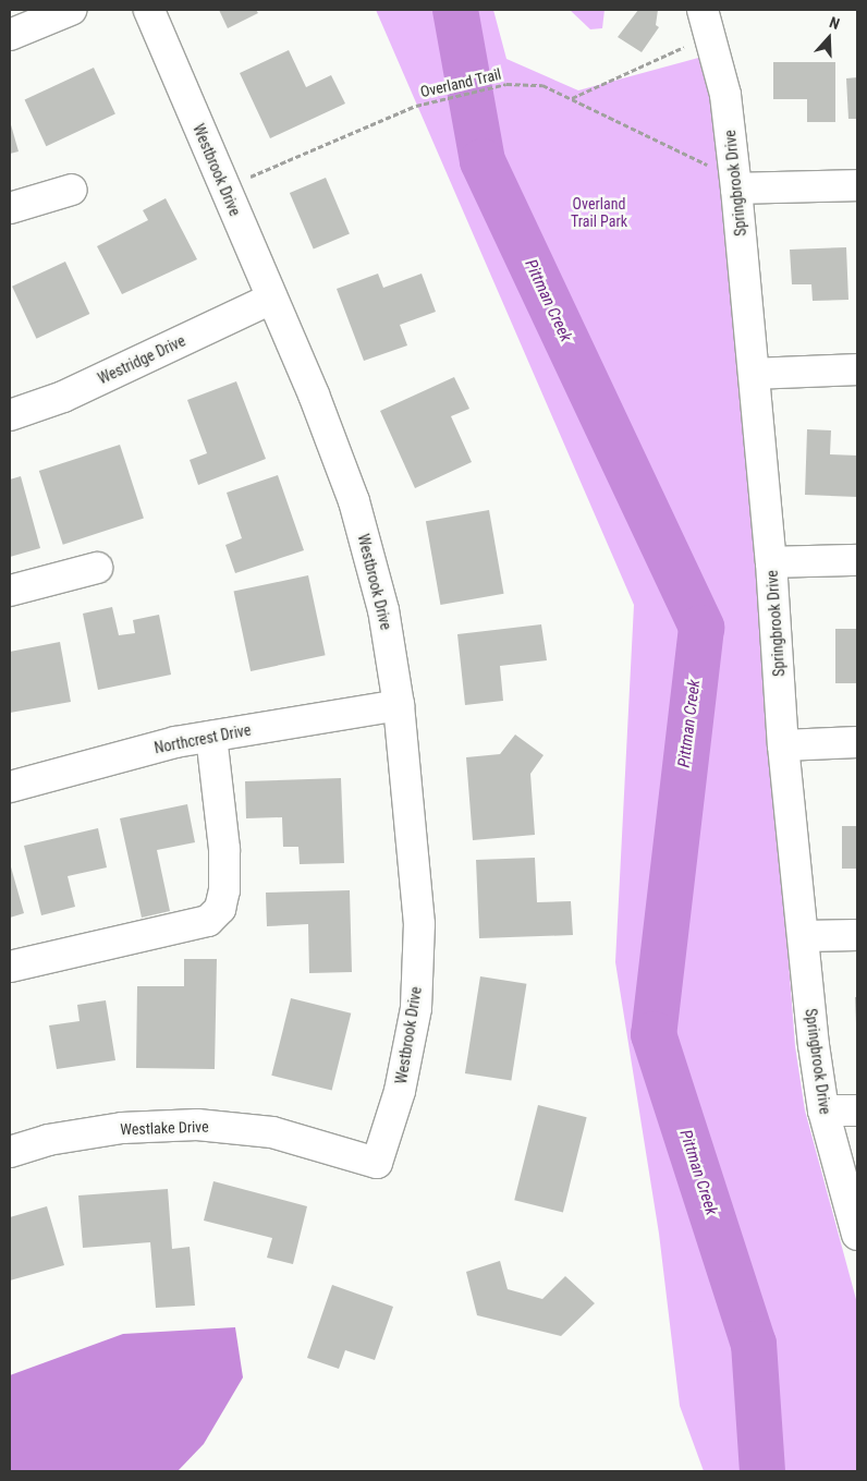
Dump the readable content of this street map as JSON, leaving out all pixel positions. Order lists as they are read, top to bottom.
{
  "streets": {
    "street": [
      "Westbrook Drive",
      "Springbrook Drive",
      "Westridge Drive",
      "Northcrest Drive",
      "Westlake Drive"
    ],
    "path": ["Overland Trail"]
  },
  "crossings": [
    ["Overland Trail", "Westbrook Drive"],
    ["Overland Trail", "Springbrook Drive"],
    ["Westbrook Drive", "Westridge Drive"],
    ["Westbrook Drive", "Northcrest Drive"],
    ["Westbrook Drive", "Westlake Drive"]
  ],
  "water": ["Pittman Creek"],
  "parks": ["Overland Trail Park"],
  "north": "top"
}
